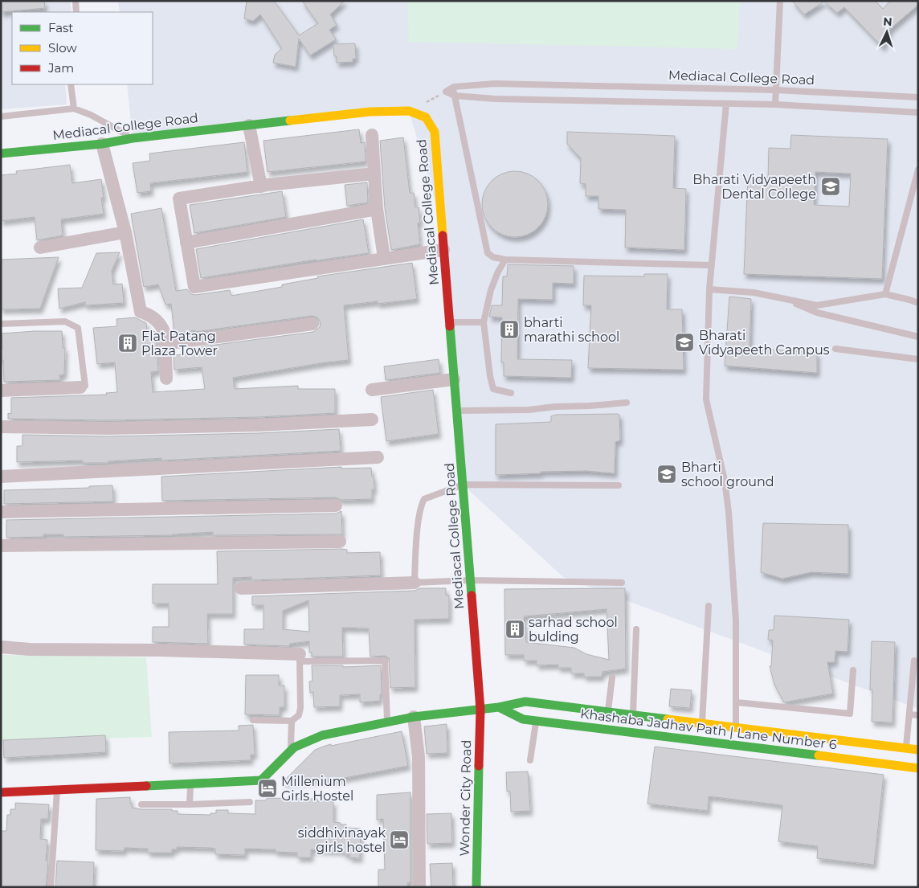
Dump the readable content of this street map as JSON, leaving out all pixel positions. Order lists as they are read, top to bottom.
{
  "streets": {
    "street": ["Mediacal College Road", "Khashaba Jadhav Path | Lane Number 6", "Wonder City Road"]
  },
  "crossings": [
    ["Mediacal College Road", "Khashaba Jadhav Path | Lane Number 6"],
    ["Mediacal College Road", "Wonder City Road"],
    ["Khashaba Jadhav Path | Lane Number 6", "Wonder City Road"]
  ],
  "places": {
    "school or university": ["Bharati Vidyapeeth Dental College", "Bharati Vidyapeeth Campus", "Bharti school ground"],
    "building": ["bharti marathi school", "Flat Patang Plaza Tower", "sarhad school bulding"],
    "hotel": ["Millenium Girls Hostel", "siddhivinayak girls hostel"]
  },
  "legend": ["Fast", "Slow", "Jam"],
  "north": "top"
}
